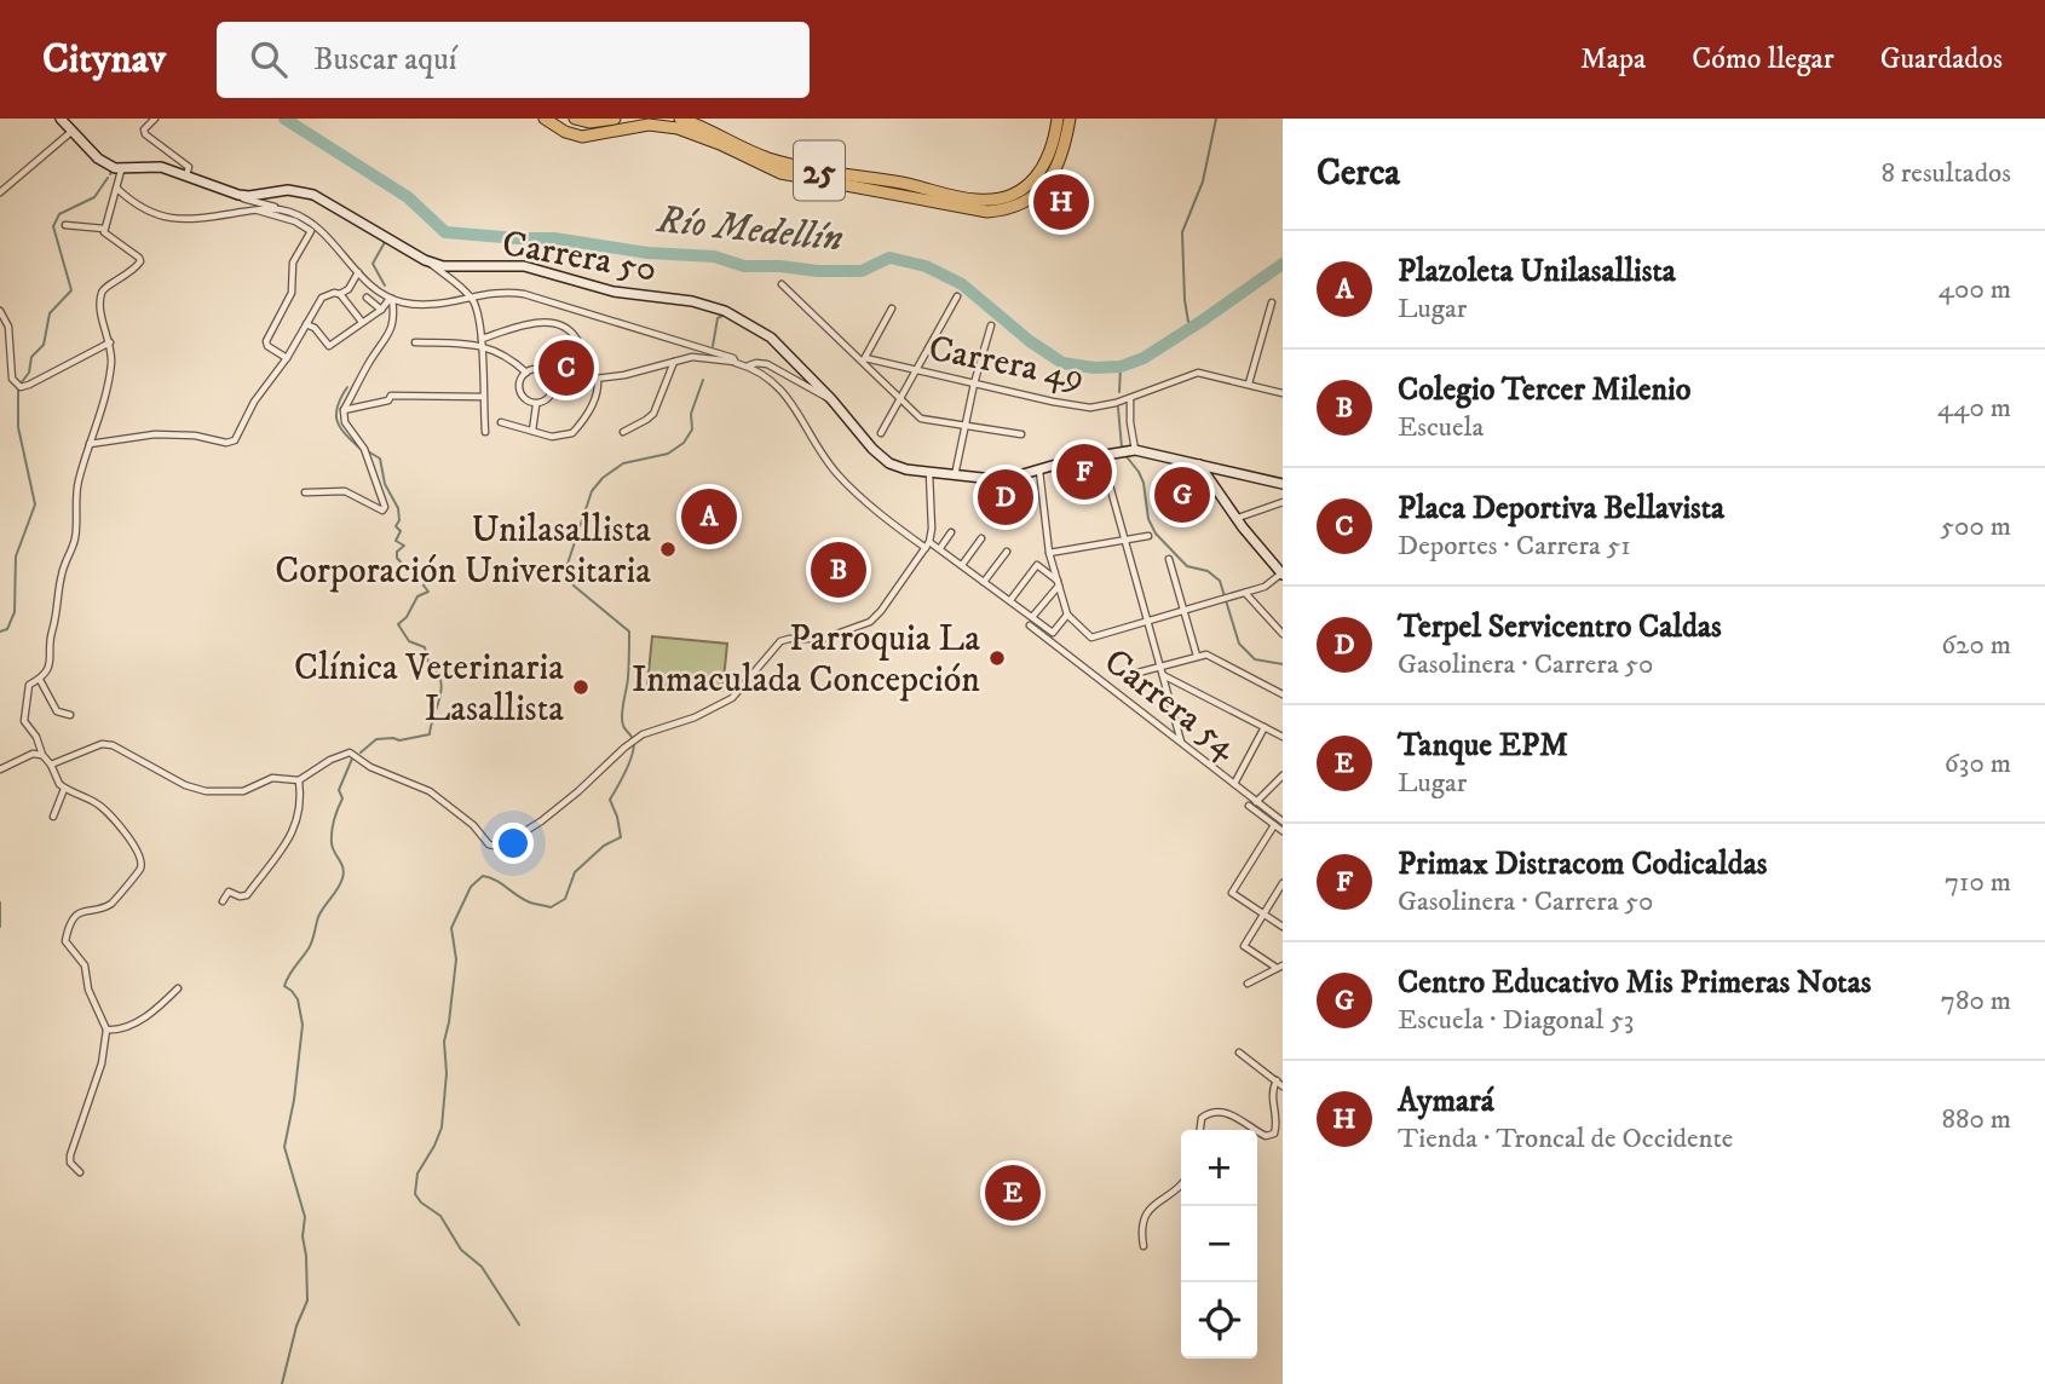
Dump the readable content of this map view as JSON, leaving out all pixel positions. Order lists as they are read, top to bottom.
{
  "streets": {
    "highway": ["25"],
    "main road": ["Carrera 50"],
    "street": ["Carrera 49", "Carrera 54"]
  },
  "water": ["Río Medellín"],
  "places": ["Unilasallista Corporación Universitaria", "Parroquia La Inmaculada Concepción", "Clínica Veterinaria Lasallista"],
  "page": {
    "header": "Citynav",
    "search": "Buscar aquí",
    "nav": ["Mapa", "Cómo llegar", "Guardados"],
    "heading": ["Cerca", "8 resultados"],
    "pins": [
      "H",
      "C",
      "F",
      "G",
      "D",
      "A",
      "B",
      "E"
    ],
    "list": [
      {
        "mark": "A",
        "name": "Plazoleta Unilasallista",
        "note": "Lugar",
        "value": "400 m"
      },
      {
        "mark": "B",
        "name": "Colegio Tercer Milenio",
        "note": "Escuela",
        "value": "440 m"
      },
      {
        "mark": "C",
        "name": "Placa Deportiva Bellavista",
        "note": "Deportes · Carrera 51",
        "value": "500 m"
      },
      {
        "mark": "D",
        "name": "Terpel Servicentro Caldas",
        "note": "Gasolinera · Carrera 50",
        "value": "620 m"
      },
      {
        "mark": "E",
        "name": "Tanque EPM",
        "note": "Lugar",
        "value": "630 m"
      },
      {
        "mark": "F",
        "name": "Primax Distracom Codicaldas",
        "note": "Gasolinera · Carrera 50",
        "value": "710 m"
      },
      {
        "mark": "G",
        "name": "Centro Educativo Mis Primeras Notas",
        "note": "Escuela · Diagonal 53",
        "value": "780 m"
      },
      {
        "mark": "H",
        "name": "Aymará",
        "note": "Tienda · Troncal de Occidente",
        "value": "880 m"
      }
    ],
    "map_buttons": ["+", "−"]
  }
}
